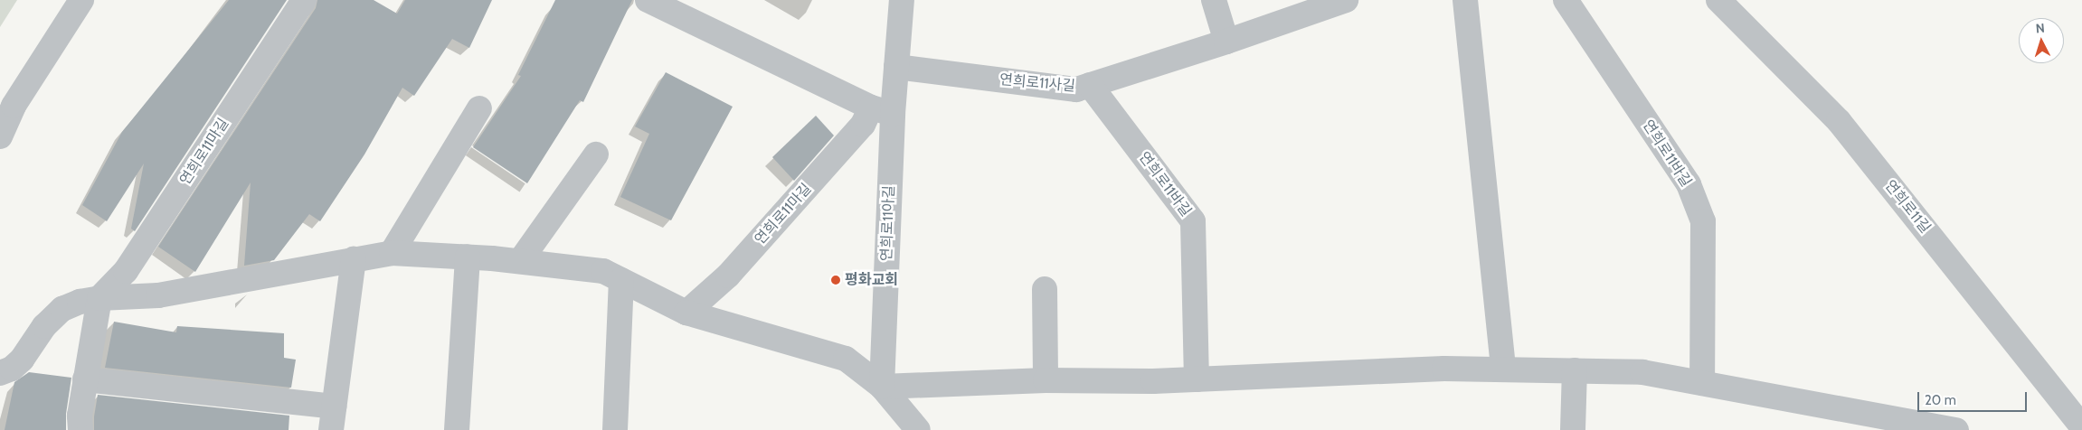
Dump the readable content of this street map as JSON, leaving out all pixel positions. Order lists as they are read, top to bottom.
{
  "streets": {
    "street": [
      "연희로11사길",
      "연희로11마길",
      "연희로11바길",
      "연희로11길",
      "연희로11아길"
    ]
  },
  "crossings": [
    ["연희로11사길", "연희로11바길"],
    ["연희로11사길", "연희로11아길"],
    ["연희로11마길", "연희로11아길"]
  ],
  "places": ["평화교회"],
  "scale_bar": "20 m",
  "north": "top"
}
